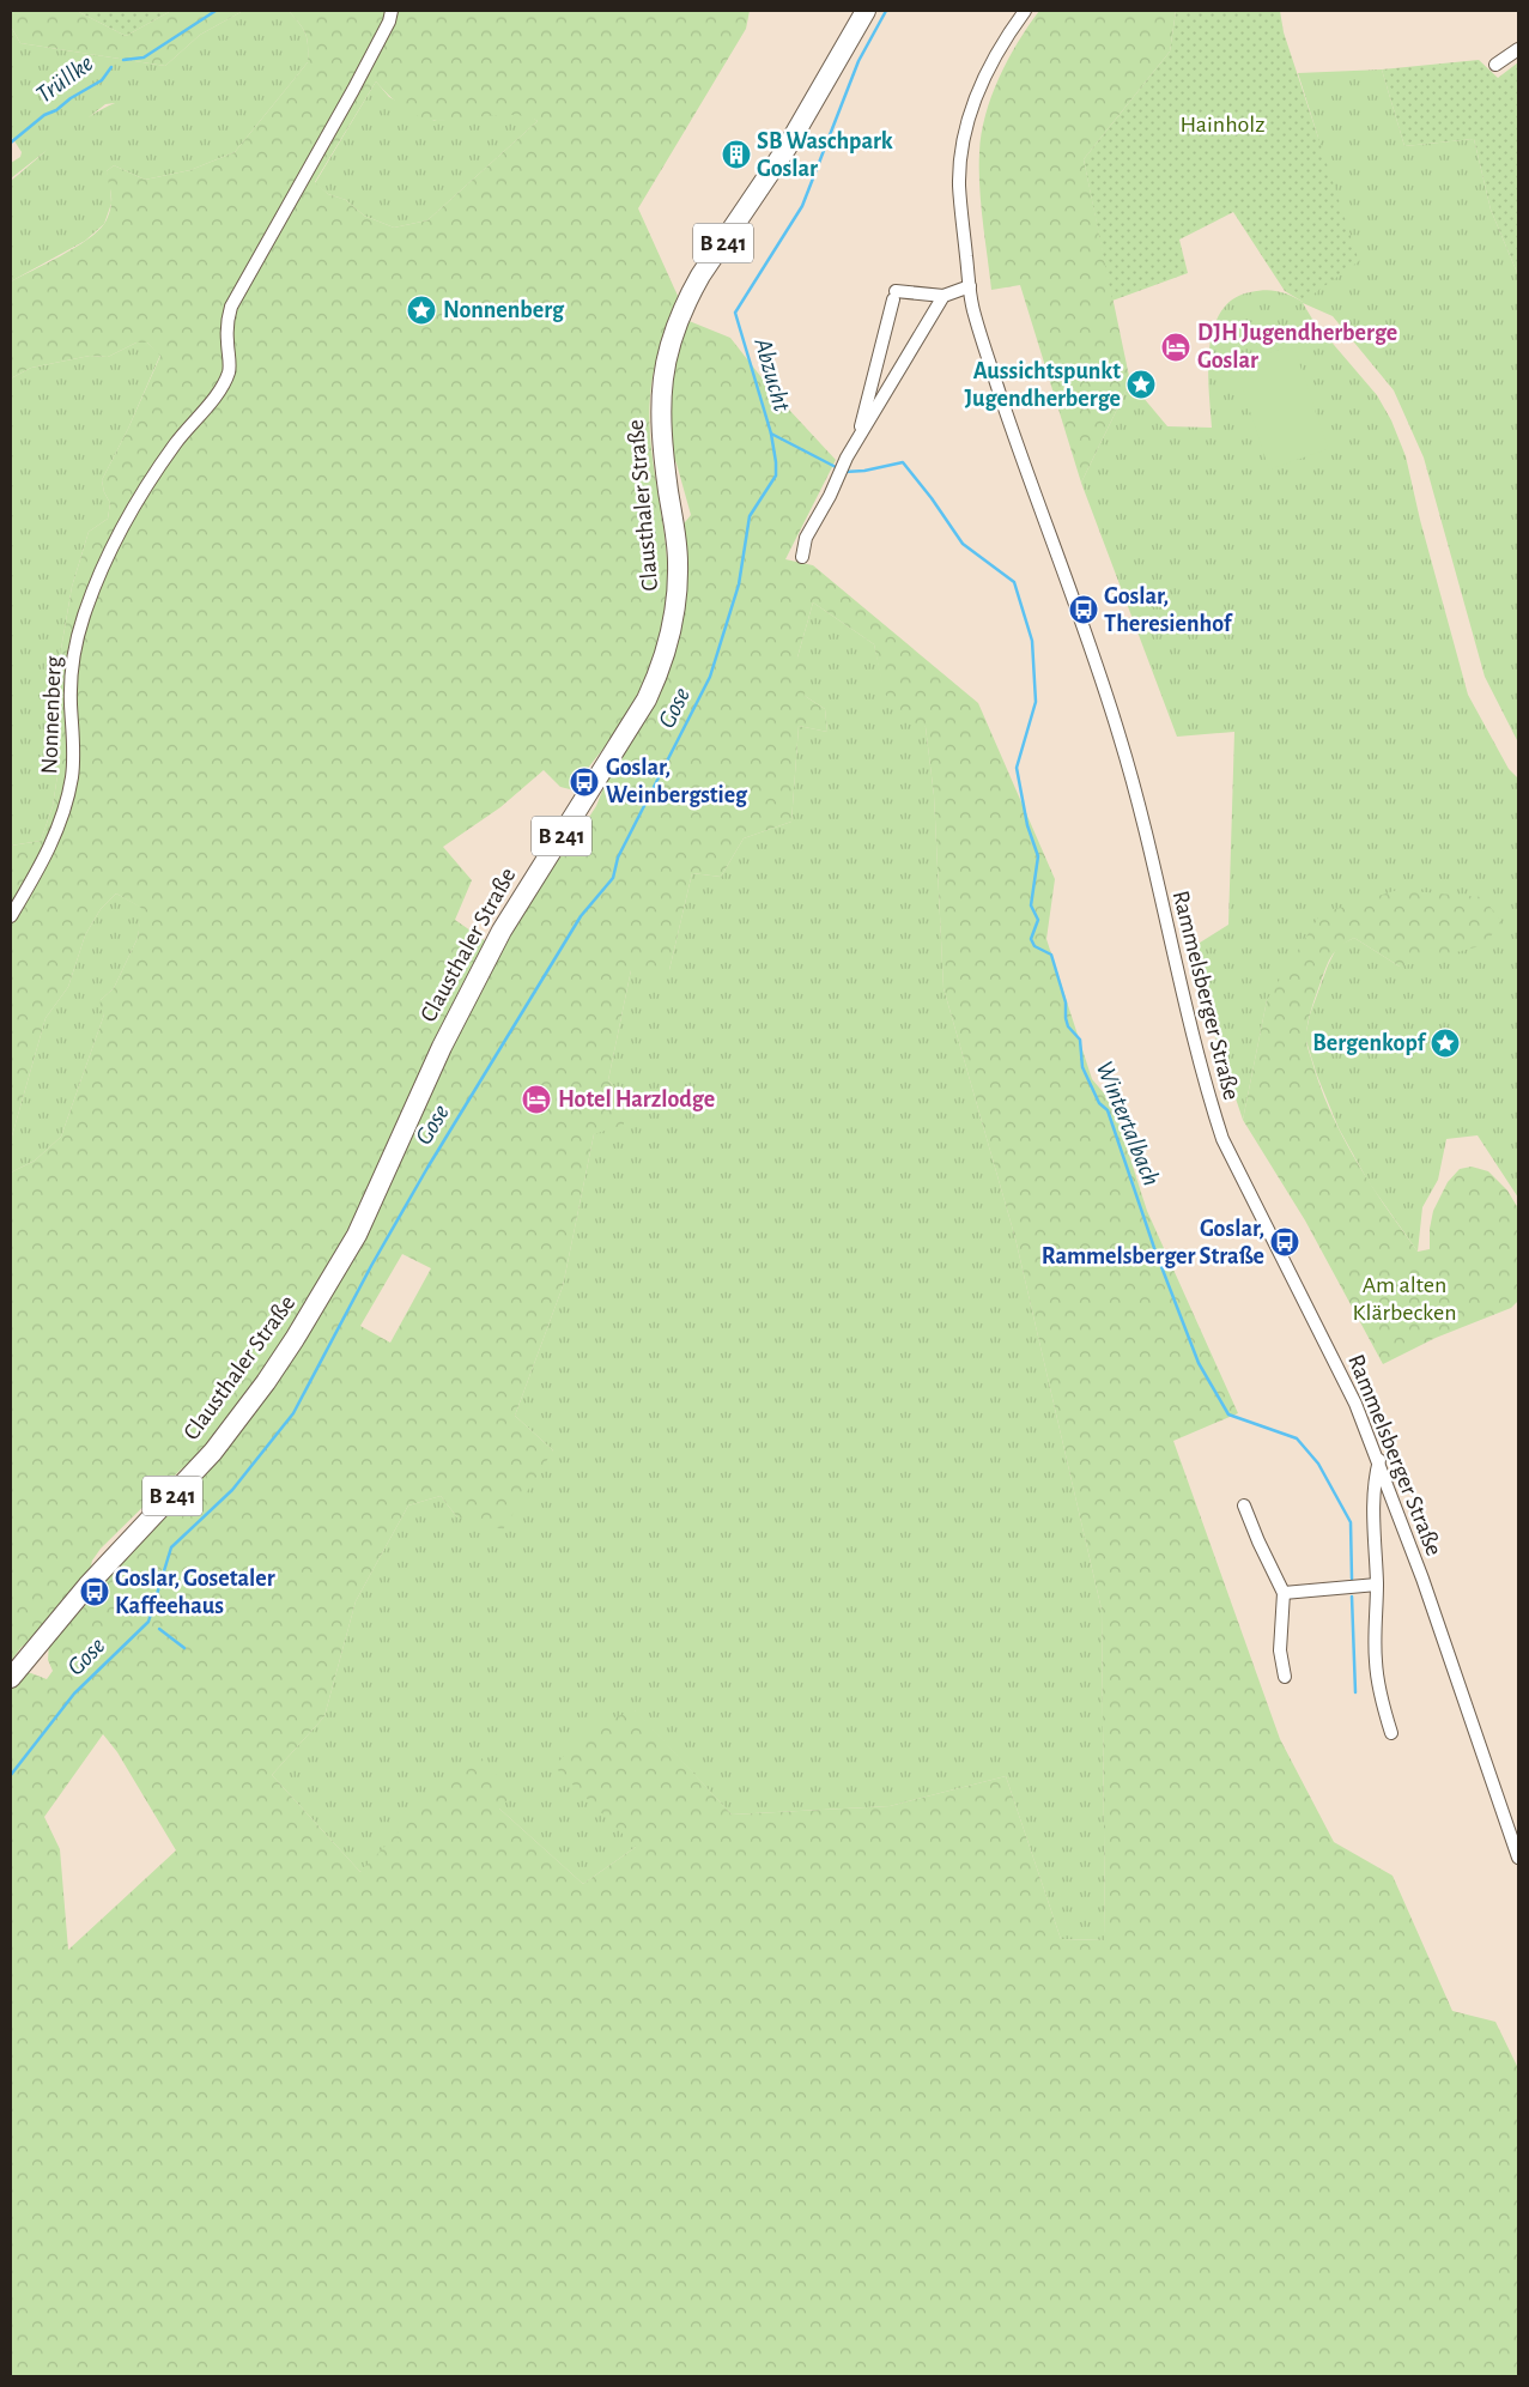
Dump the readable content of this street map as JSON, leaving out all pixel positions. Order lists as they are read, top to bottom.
{
  "streets": {
    "main road": ["B 241", "Clausthaler Straße"],
    "street": ["Nonnenberg", "Rammelsberger Straße"]
  },
  "water": [
    "Trüllke",
    "Abzucht",
    "Gose",
    "Wintertalbach"
  ],
  "parks": ["Hainholz", "Am alten Klärbecken"],
  "places": {
    "building": ["SB Waschpark Goslar"],
    "place": ["Nonnenberg", "Aussichtspunkt Jugendherberge", "Bergenkopf"],
    "hotel": ["DJH Jugendherberge Goslar", "Hotel Harzlodge"],
    "bus stop": [
      "Goslar, Theresienhof",
      "Goslar, Weinbergstieg",
      "Goslar, Rammelsberger Straße",
      "Goslar, Gosetaler Kaffeehaus"
    ]
  }
}
